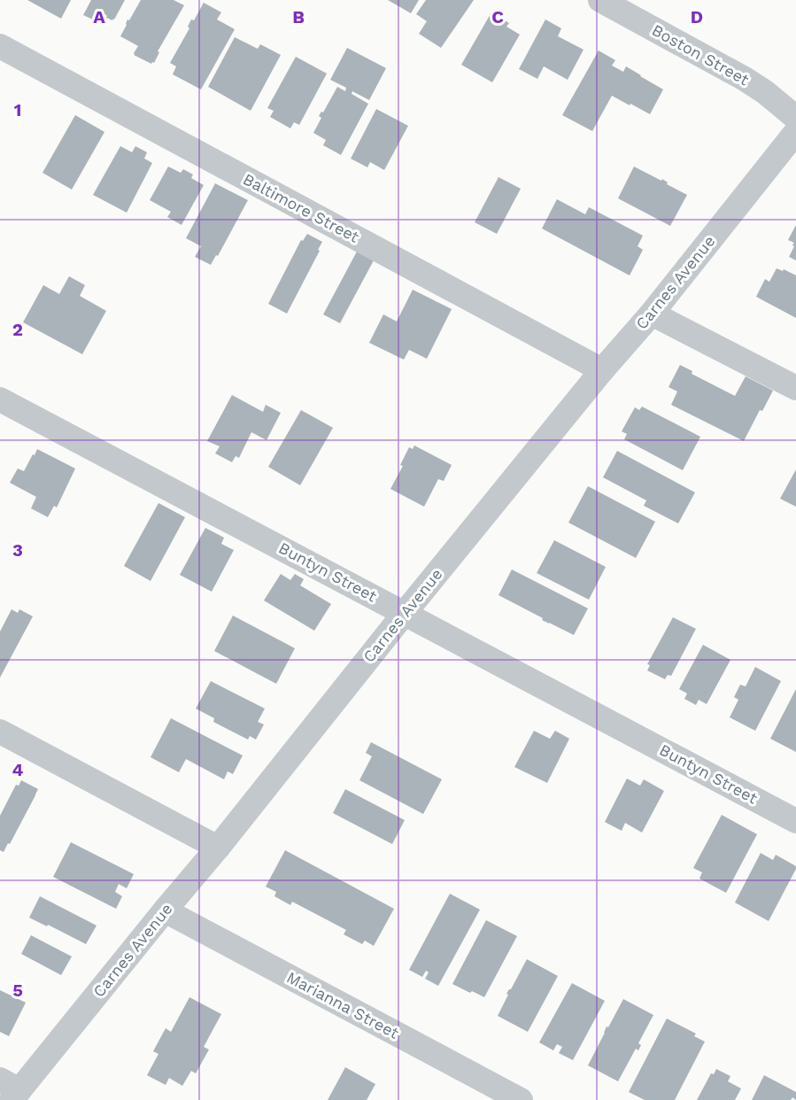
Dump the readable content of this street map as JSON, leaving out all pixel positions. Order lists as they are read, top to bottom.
{
  "streets": {
    "street": [
      "Boston Street",
      "Baltimore Street",
      "Carnes Avenue",
      "Buntyn Street",
      "Marianna Street"
    ]
  },
  "crossings": [
    ["Baltimore Street", "Carnes Avenue"],
    ["Carnes Avenue", "Buntyn Street"],
    ["Carnes Avenue", "Marianna Street"]
  ],
  "grid": {
    "columns": [
      "A",
      "B",
      "C",
      "D"
    ],
    "rows": [
      "1",
      "2",
      "3",
      "4",
      "5"
    ]
  }
}
